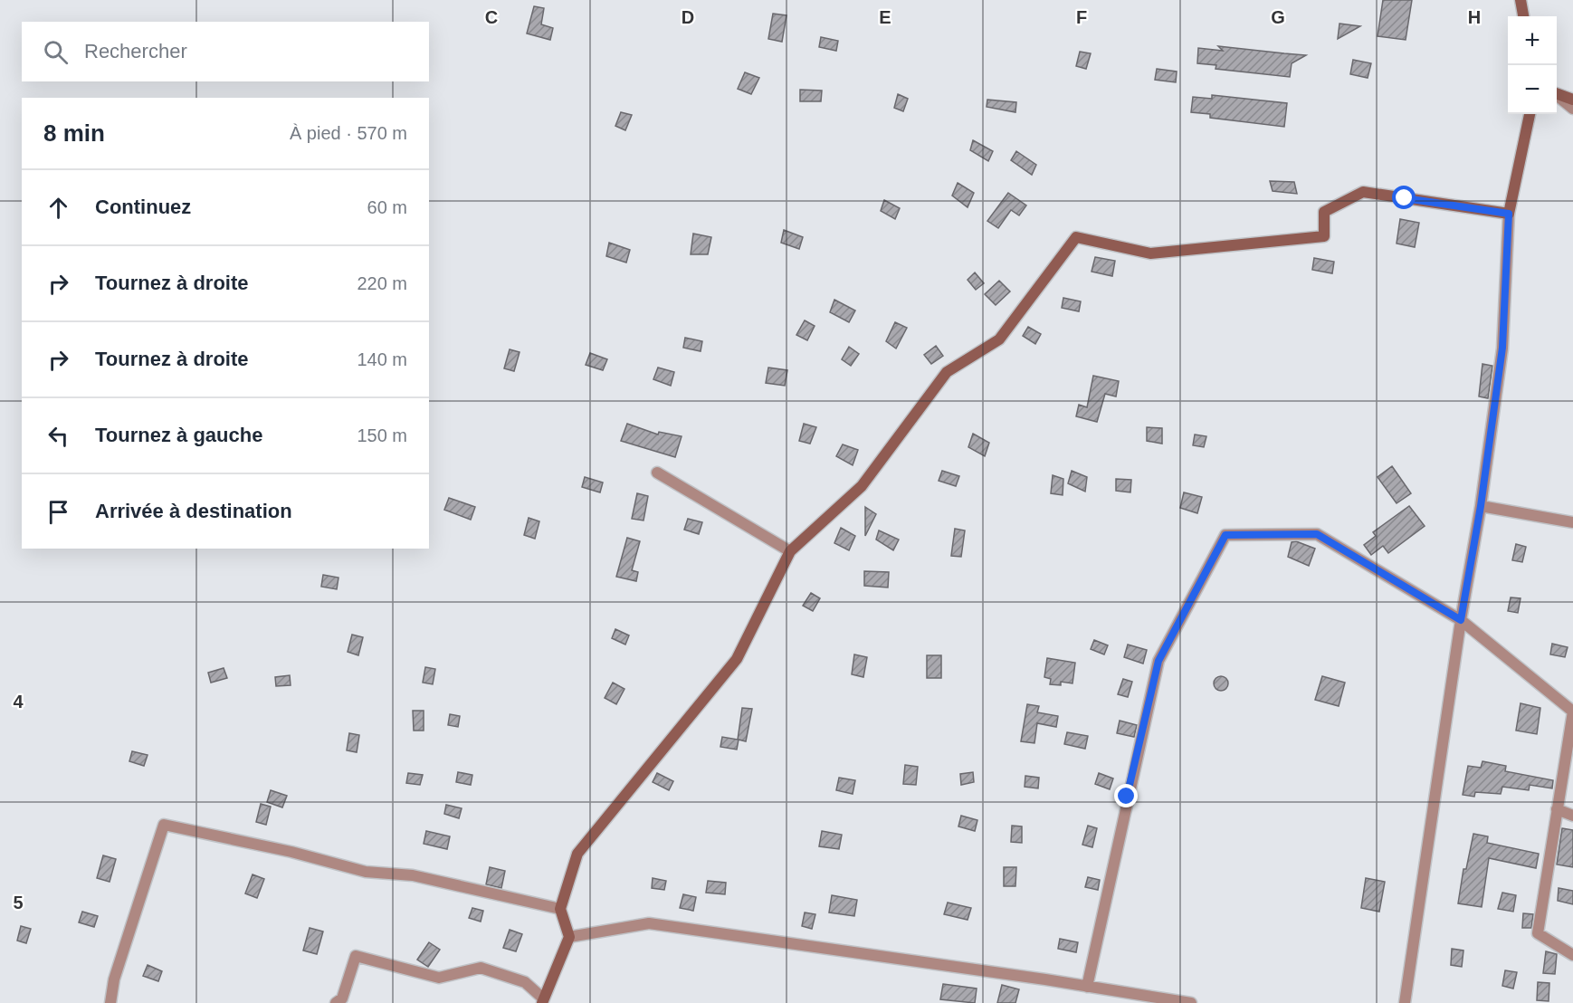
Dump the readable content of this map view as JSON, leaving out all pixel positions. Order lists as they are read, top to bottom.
{
  "page": {
    "map_buttons": ["+", "−"],
    "search": "Rechercher",
    "heading": ["8 min", "À pied · 570 m"],
    "list": [
      ["Continuez", "60 m"],
      ["Tournez à droite", "220 m"],
      ["Tournez à droite", "140 m"],
      ["Tournez à gauche", "150 m"],
      "Arrivée à destination"
    ]
  },
  "grid": {
    "columns": [
      "C",
      "D",
      "E",
      "F",
      "G",
      "H"
    ],
    "rows": ["4", "5"]
  }
}
